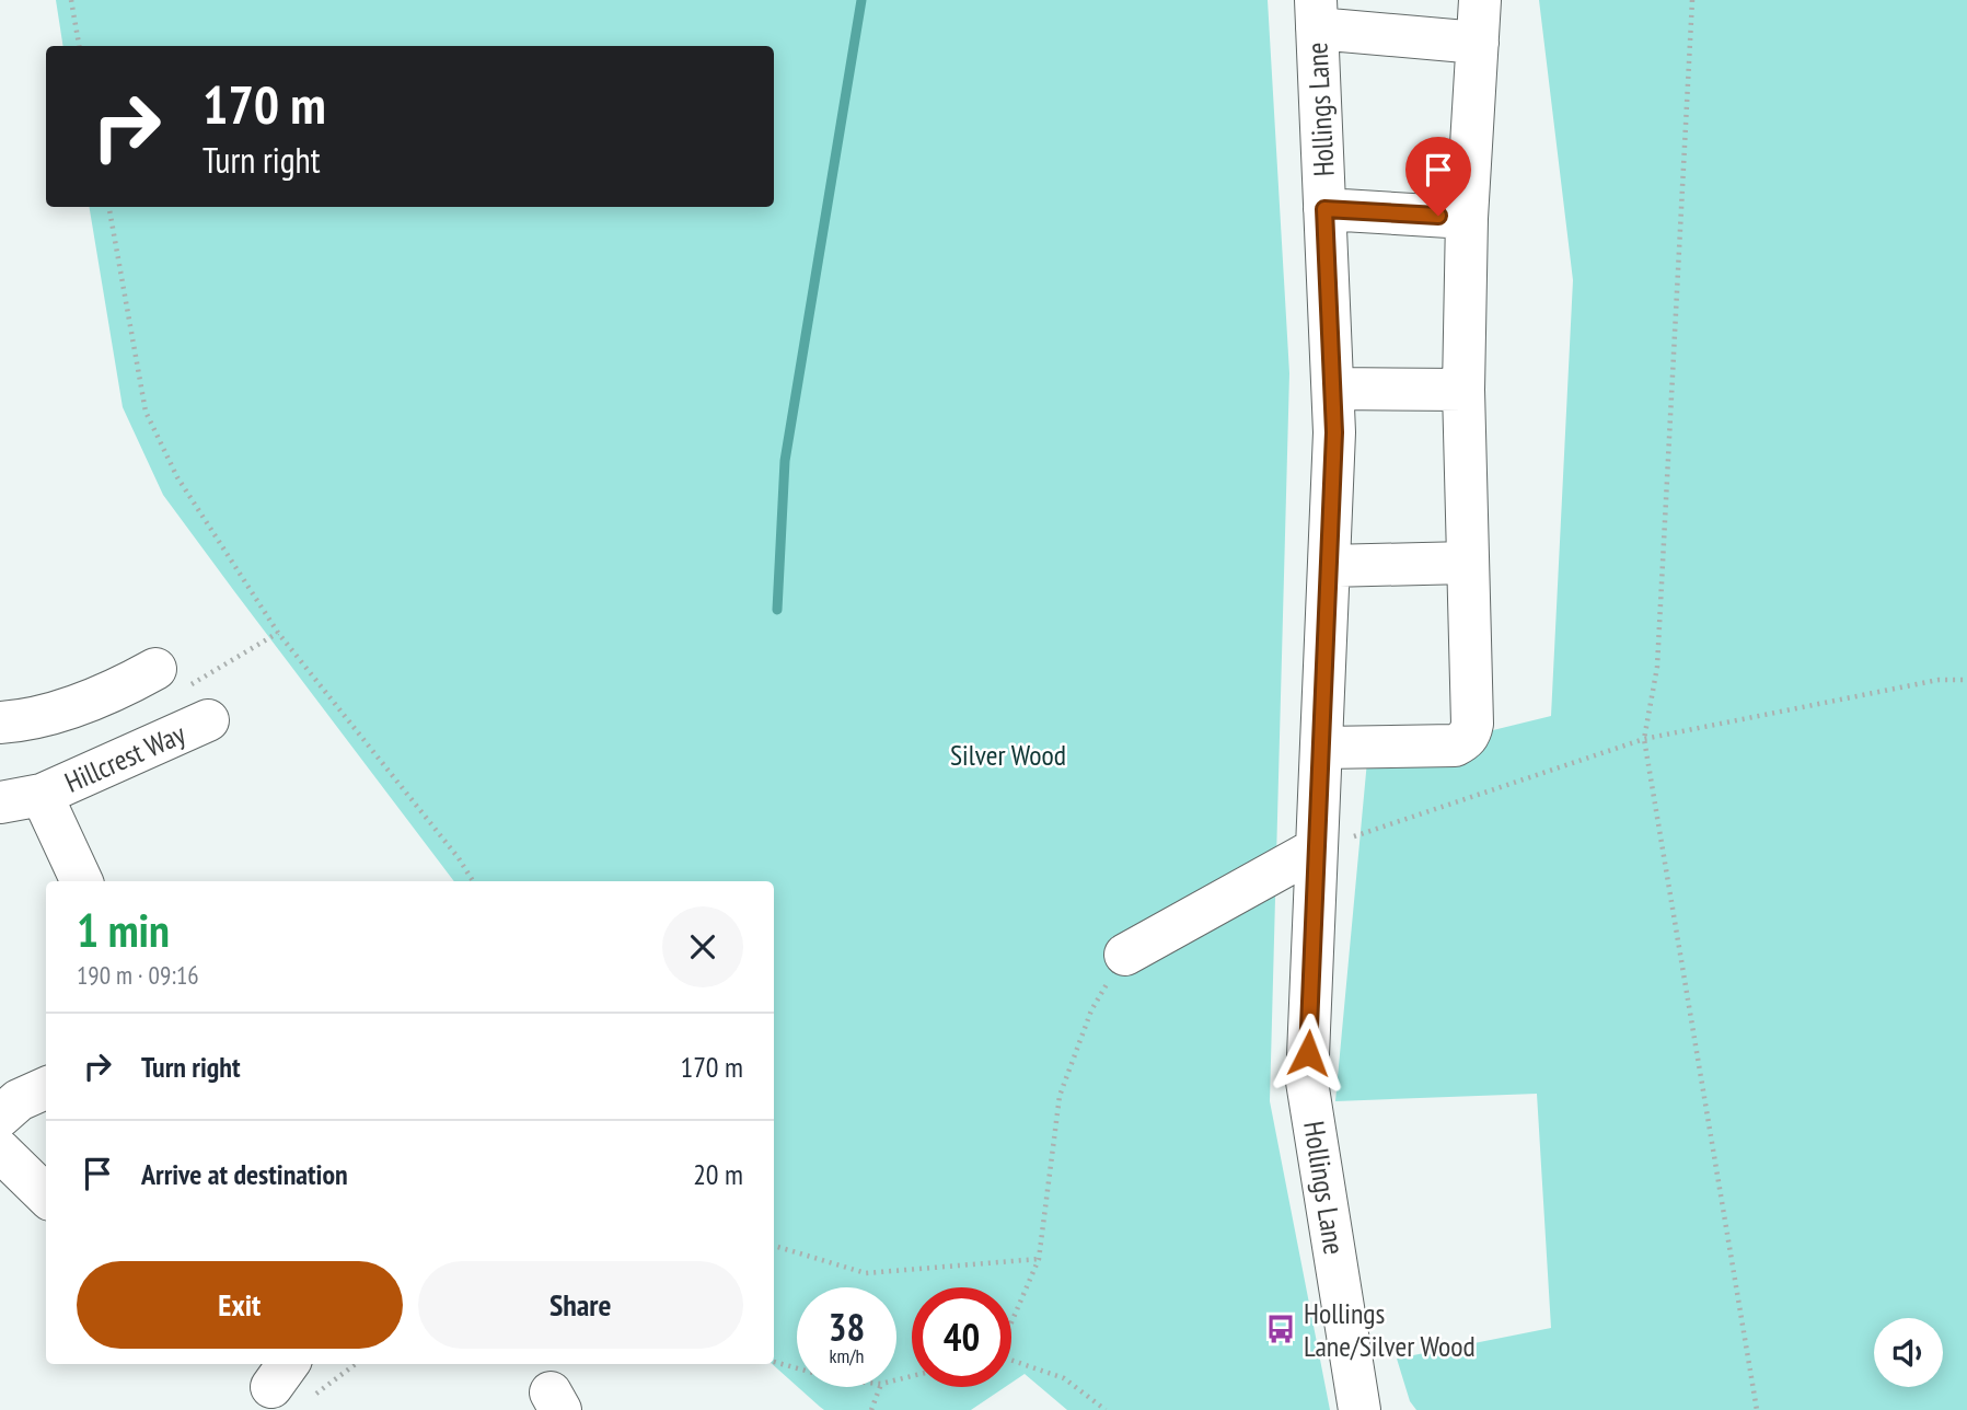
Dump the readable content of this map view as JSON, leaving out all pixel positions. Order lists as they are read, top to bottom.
{
  "streets": {
    "street": ["Hollings Lane", "Hillcrest Way"]
  },
  "parks": ["Silver Wood"],
  "places": {
    "bus stop": ["Hollings Lane/Silver Wood"]
  },
  "page": {
    "turn": ["170 m", "Turn right"],
    "heading": ["1 min", "190 m · 09:16"],
    "list": [
      {
        "name": "Turn right",
        "value": "170 m"
      },
      {
        "name": "Arrive at destination",
        "value": "20 m"
      }
    ],
    "buttons": ["Exit", "Share"],
    "speed": "38 km/h",
    "limit": "40"
  }
}
